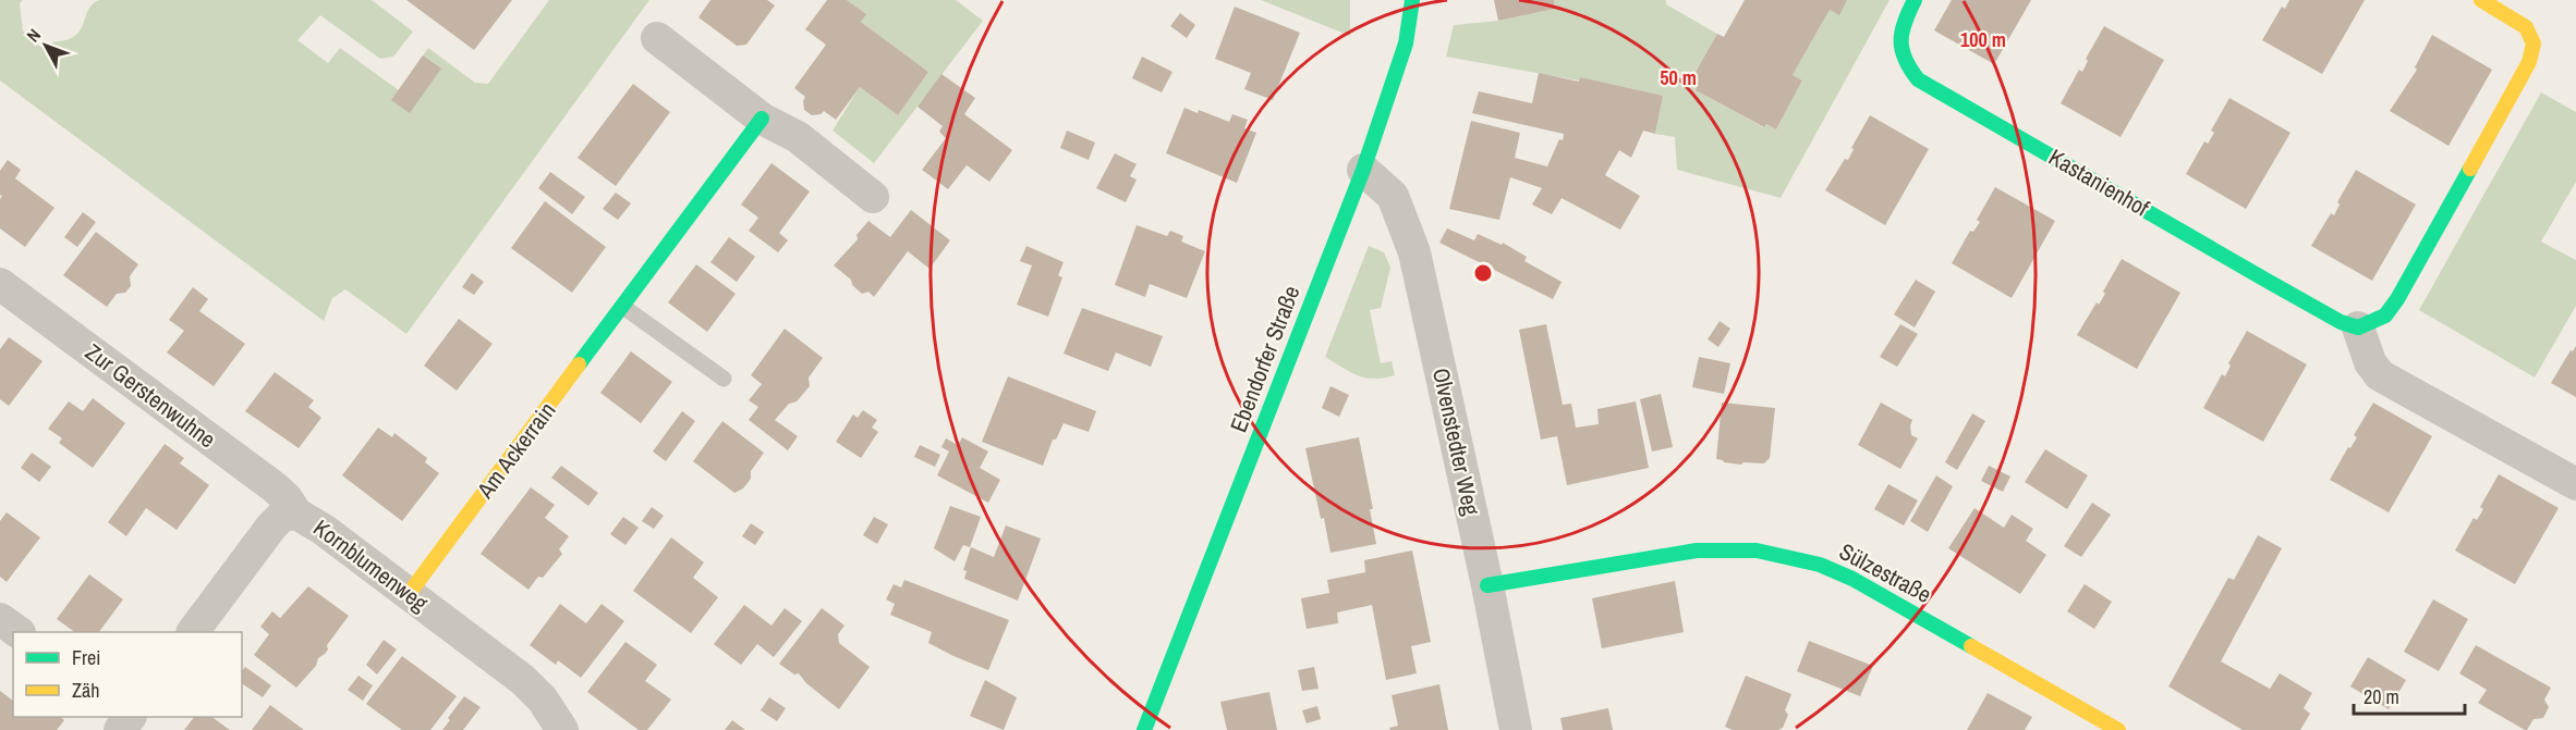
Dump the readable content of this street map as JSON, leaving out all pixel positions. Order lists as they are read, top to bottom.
{
  "streets": {
    "street": [
      "Kastanienhof",
      "Ebendorfer Straße",
      "Zur Gerstenwuhne",
      "Olvenstedter Weg",
      "Am Ackerrain",
      "Kornblumenweg",
      "Sülzestraße"
    ]
  },
  "crossings": [
    ["Ebendorfer Straße", "Olvenstedter Weg"],
    ["Zur Gerstenwuhne", "Kornblumenweg"],
    ["Olvenstedter Weg", "Sülzestraße"],
    ["Am Ackerrain", "Kornblumenweg"]
  ],
  "legend": ["Frei", "Zäh"],
  "scale_bar": "20 m",
  "north": "top left",
  "rings": ["100 m", "50 m"]
}
